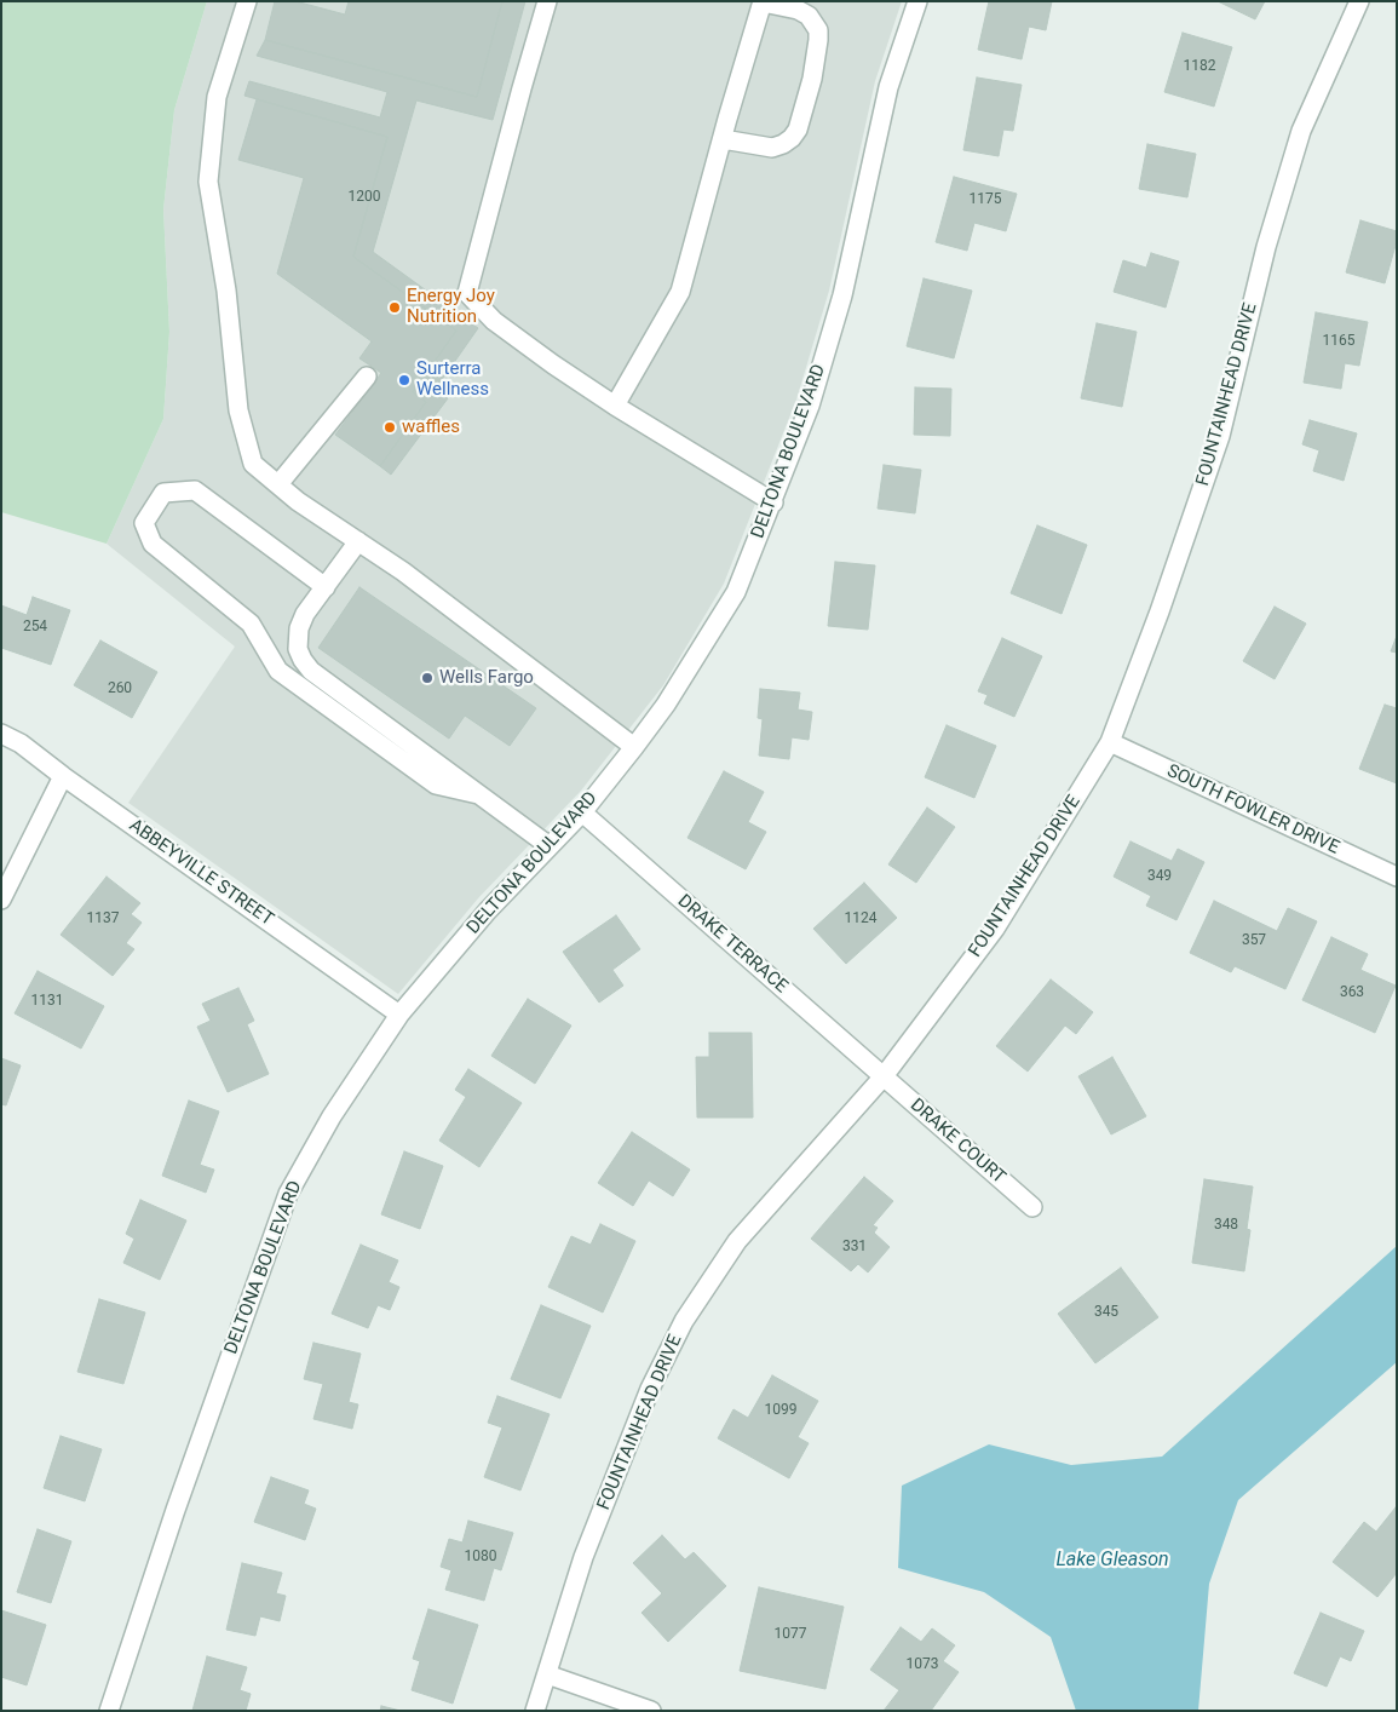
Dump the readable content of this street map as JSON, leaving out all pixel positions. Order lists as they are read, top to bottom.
{
  "streets": {
    "street": [
      "FOUNTAINHEAD DRIVE",
      "DELTONA BOULEVARD",
      "SOUTH FOWLER DRIVE",
      "ABBEYVILLE STREET",
      "DRAKE TERRACE",
      "DRAKE COURT"
    ]
  },
  "crossings": [
    ["FOUNTAINHEAD DRIVE", "SOUTH FOWLER DRIVE"],
    ["FOUNTAINHEAD DRIVE", "DRAKE TERRACE"],
    ["FOUNTAINHEAD DRIVE", "DRAKE COURT"],
    ["DELTONA BOULEVARD", "ABBEYVILLE STREET"],
    ["DELTONA BOULEVARD", "DRAKE TERRACE"],
    ["DRAKE TERRACE", "DRAKE COURT"]
  ],
  "water": ["Lake Gleason"],
  "places": [
    "Energy Joy Nutrition",
    "Surterra Wellness",
    "waffles",
    "Wells Fargo"
  ],
  "house_numbers": [
    "1182",
    "1200",
    "1175",
    "1165",
    "254",
    "260",
    "349",
    "1137",
    "1124",
    "357",
    "363",
    "1131",
    "348",
    "331",
    "345",
    "1099",
    "1080",
    "1077",
    "1073"
  ]
}
